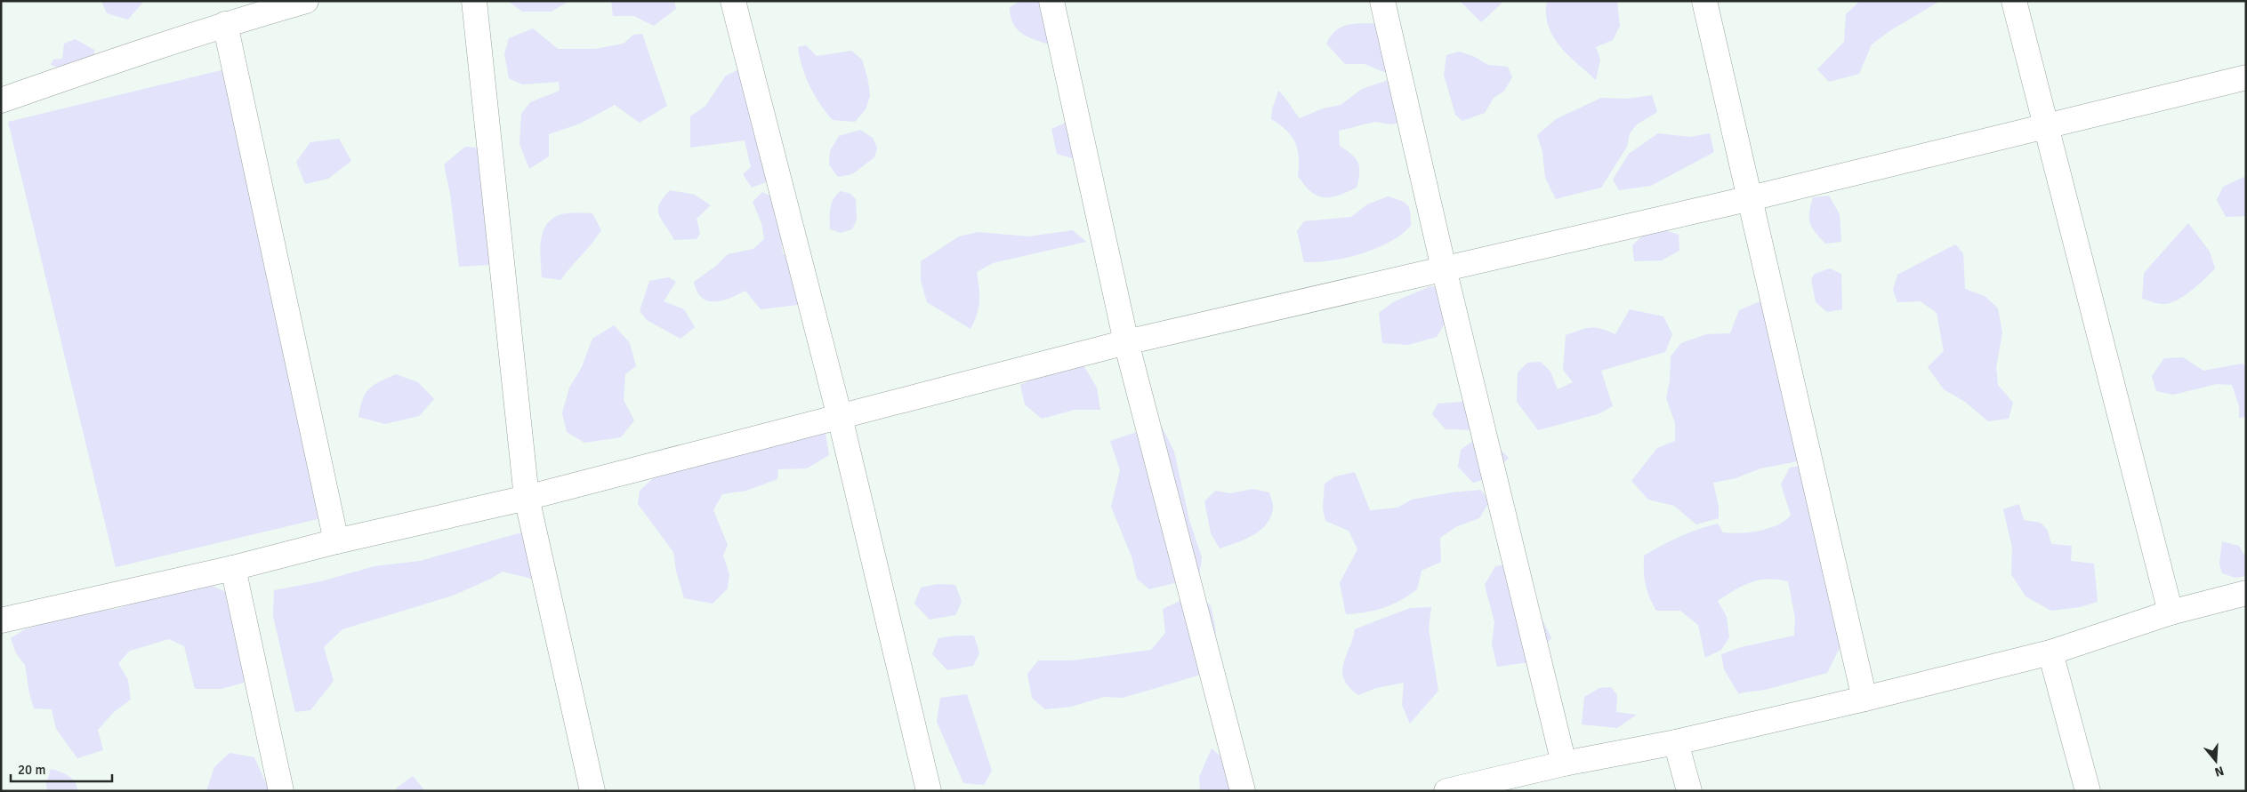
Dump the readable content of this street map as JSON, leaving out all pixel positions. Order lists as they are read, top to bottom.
{
  "scale_bar": "20 m",
  "north": "bottom"
}
